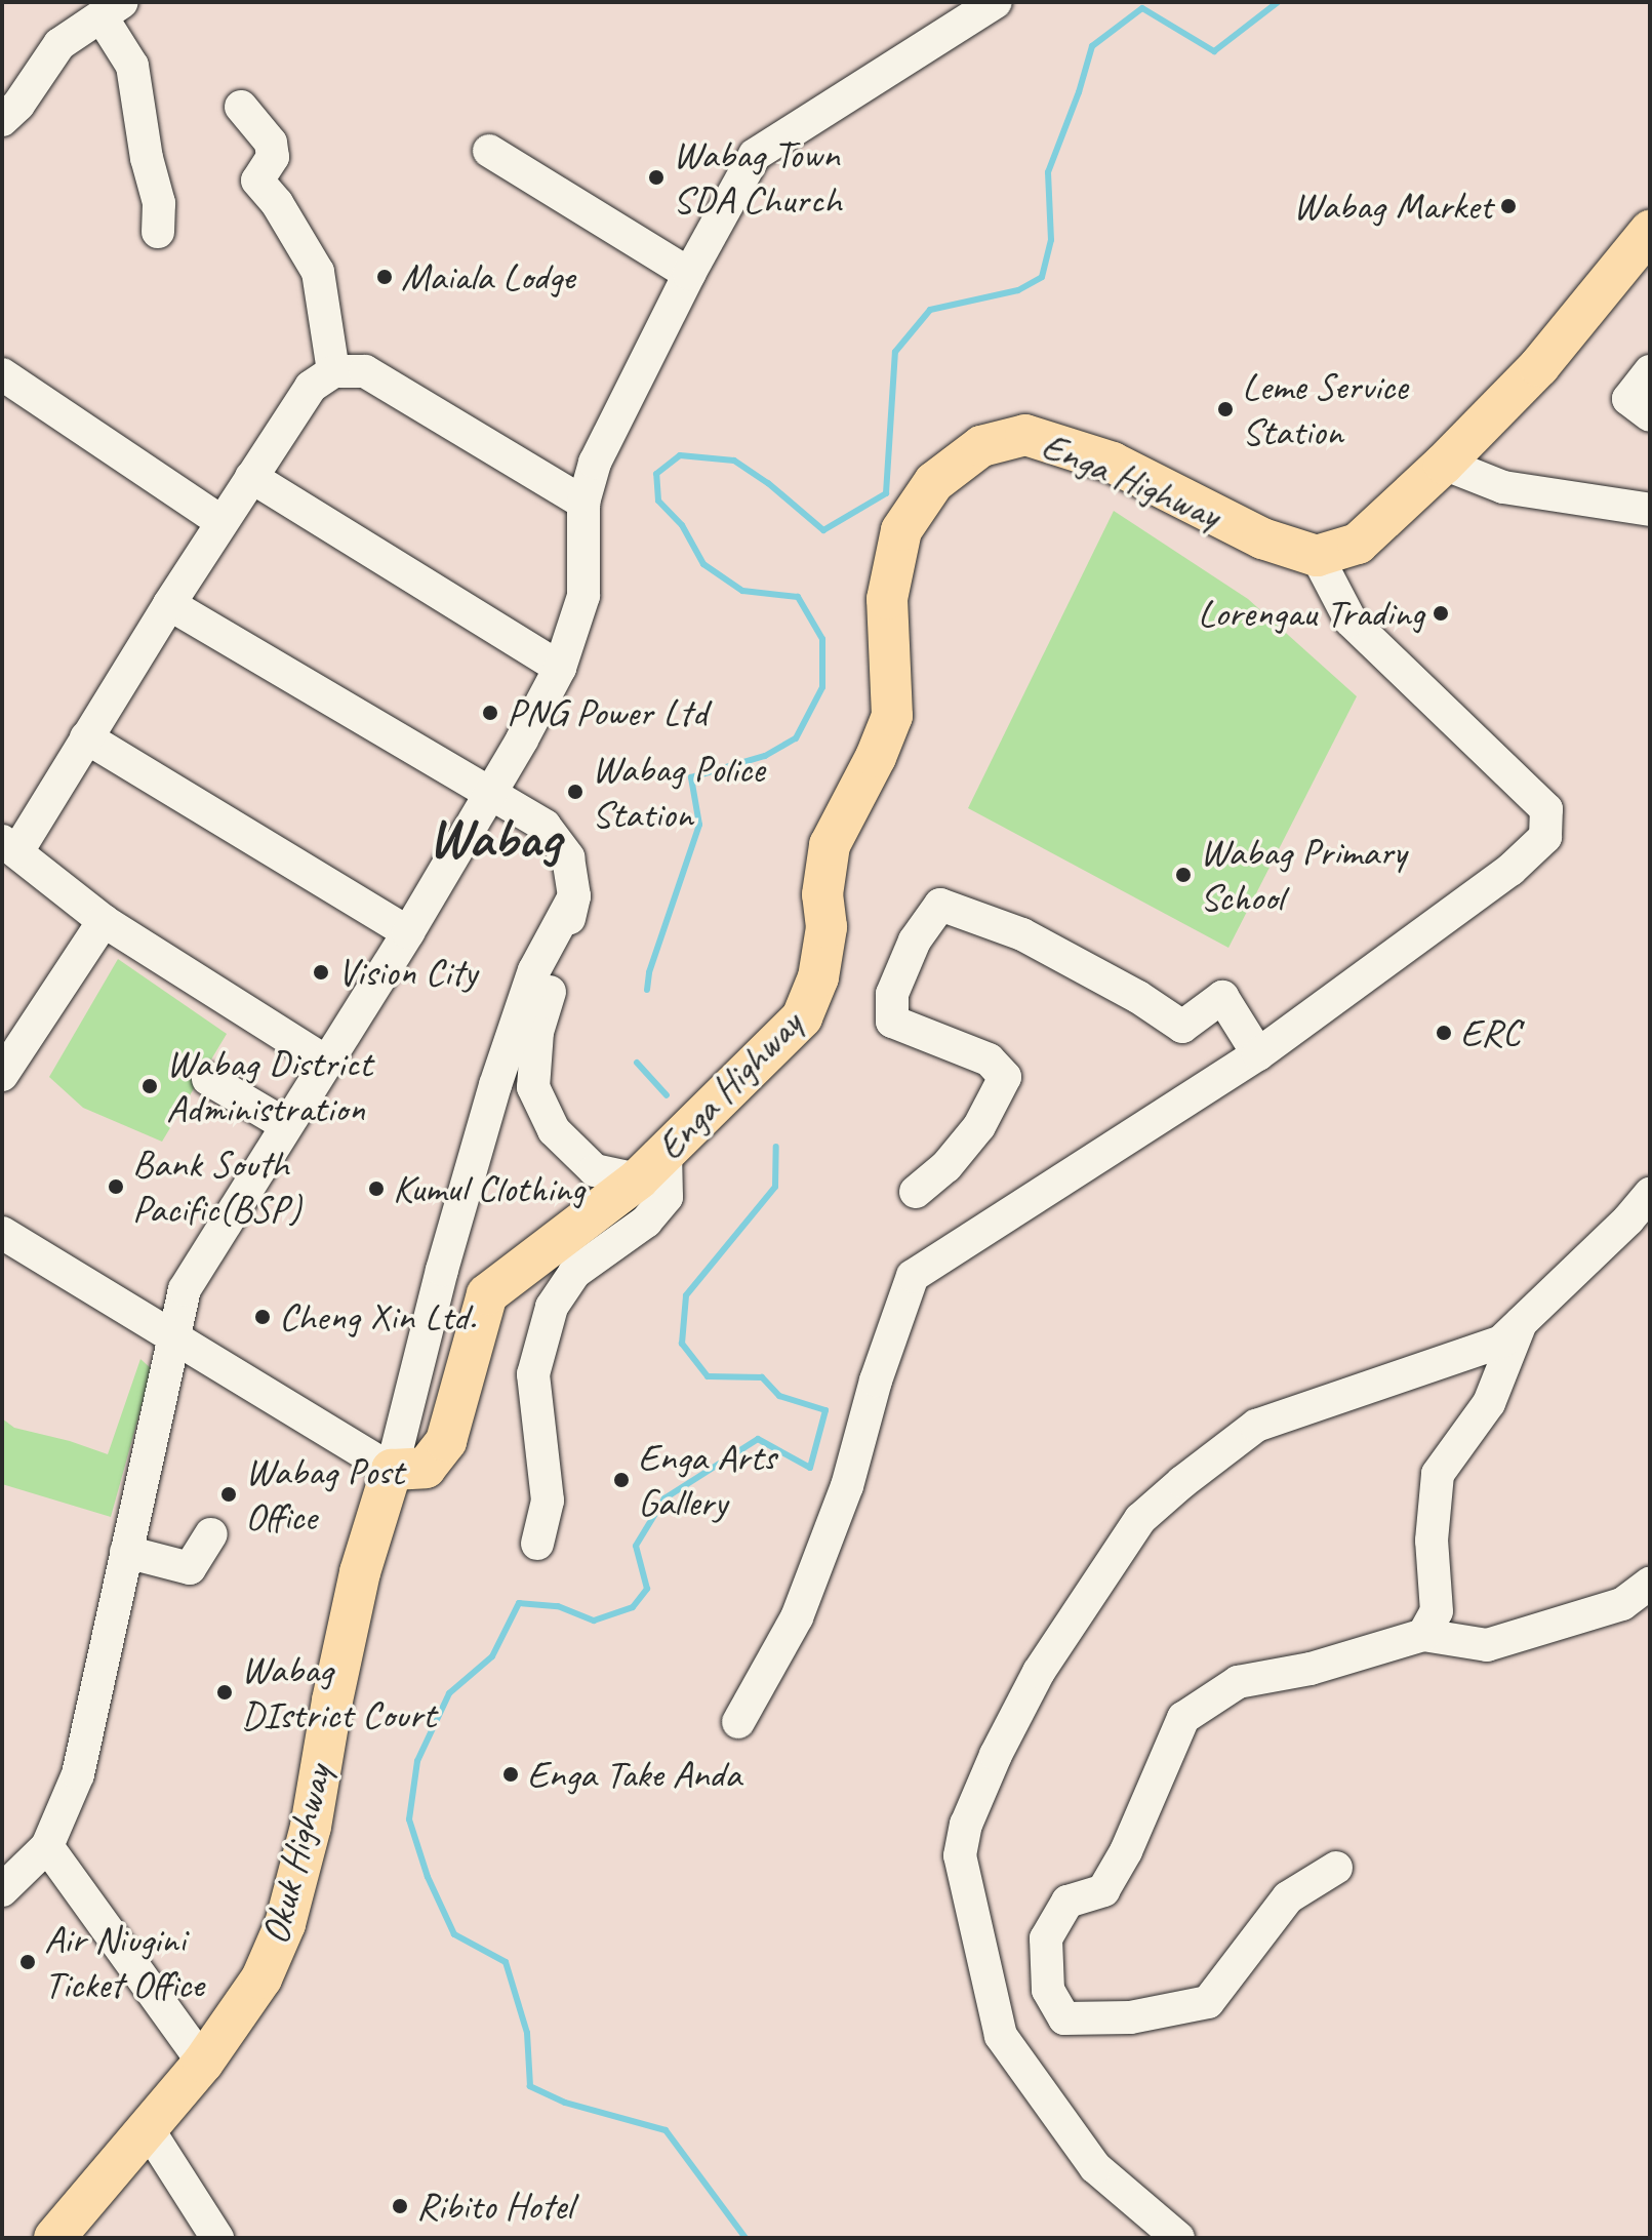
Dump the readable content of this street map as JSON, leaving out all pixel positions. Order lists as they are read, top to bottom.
{
  "streets": {
    "main road": ["Enga Highway", "Okuk Highway"]
  },
  "districts": ["Wabag"],
  "places": [
    "Wabag Town SDA Church",
    "Wabag Market",
    "Maiala Lodge",
    "Leme Service Station",
    "Lorengau Trading",
    "PNG Power Ltd",
    "Wabag Police Station",
    "Wabag Primary School",
    "Vision City",
    "ERC",
    "Wabag District Administration",
    "Bank South Pacific(BSP)",
    "Kumul Clothing",
    "Cheng Xin Ltd.",
    "Enga Arts Gallery",
    "Wabag Post Office",
    "Wabag DIstrict Court",
    "Enga Take Anda",
    "Air Niugini Ticket Office",
    "Ribito Hotel"
  ]
}
